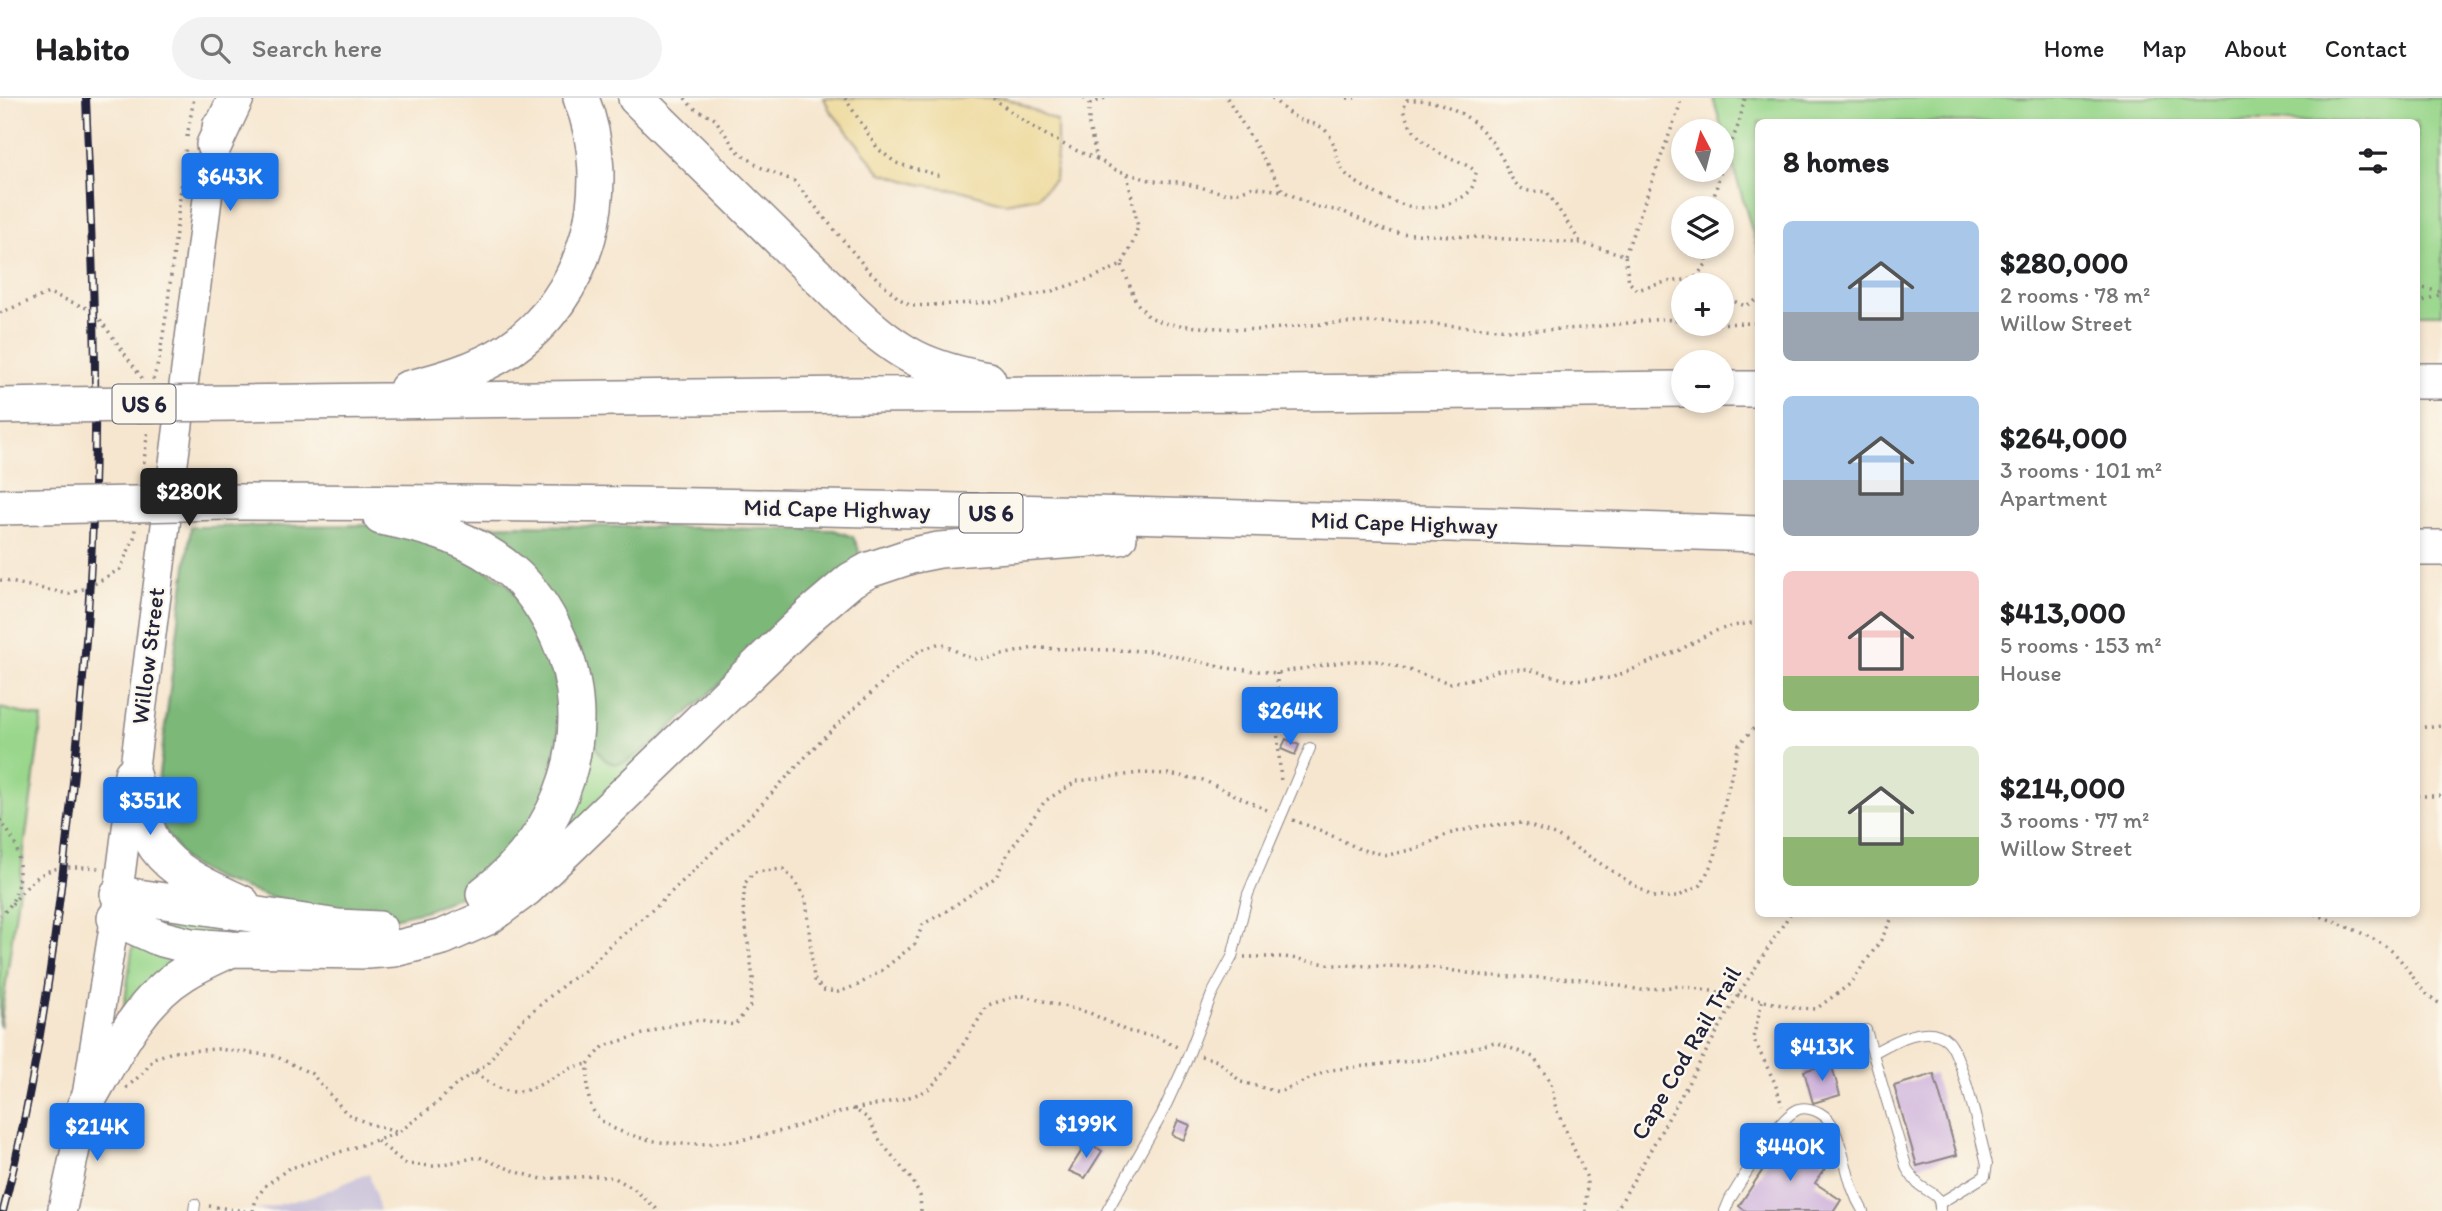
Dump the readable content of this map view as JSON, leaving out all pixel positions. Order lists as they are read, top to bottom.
{
  "streets": {
    "highway": ["US 6", "Mid Cape Highway"],
    "main road": ["Willow Street"],
    "path": ["Cape Cod Rail Trail"]
  },
  "north": "top",
  "page": {
    "header": "Habito",
    "search": "Search here",
    "nav": [
      "Home",
      "Map",
      "About",
      "Contact"
    ],
    "map_buttons": ["+", "−"],
    "heading": "8 homes",
    "price": [
      "$643K",
      "$280K",
      "$264K",
      "$351K",
      "$413K",
      "$199K",
      "$214K",
      "$440K"
    ],
    "list": [
      {
        "name": "$280,000",
        "note": "2 rooms · 78 m² · Willow Street"
      },
      {
        "name": "$264,000",
        "note": "3 rooms · 101 m² · Apartment"
      },
      {
        "name": "$413,000",
        "note": "5 rooms · 153 m² · House"
      },
      {
        "name": "$214,000",
        "note": "3 rooms · 77 m² · Willow Street"
      }
    ]
  }
}
